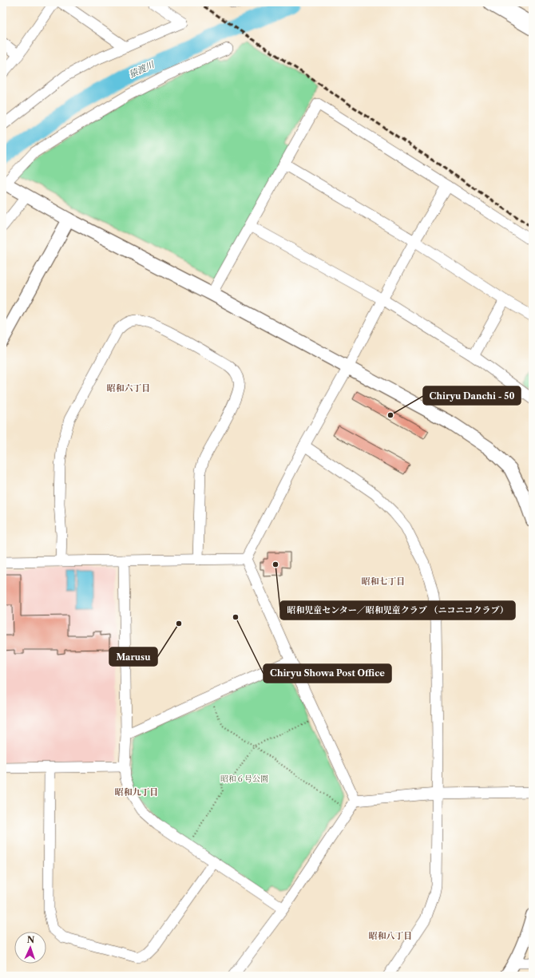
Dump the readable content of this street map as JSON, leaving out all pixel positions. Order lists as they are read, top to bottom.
{
  "districts": [
    "昭和六丁目",
    "昭和七丁目",
    "昭和九丁目",
    "昭和八丁目"
  ],
  "water": ["猿渡川"],
  "parks": ["昭和６号公園"],
  "places": [
    "Chiryu Danchi - 50",
    "昭和児童センター／昭和児童クラブ （ニコニコクラブ）",
    "Chiryu Showa Post Office",
    "Marusu"
  ],
  "north": "top"
}
